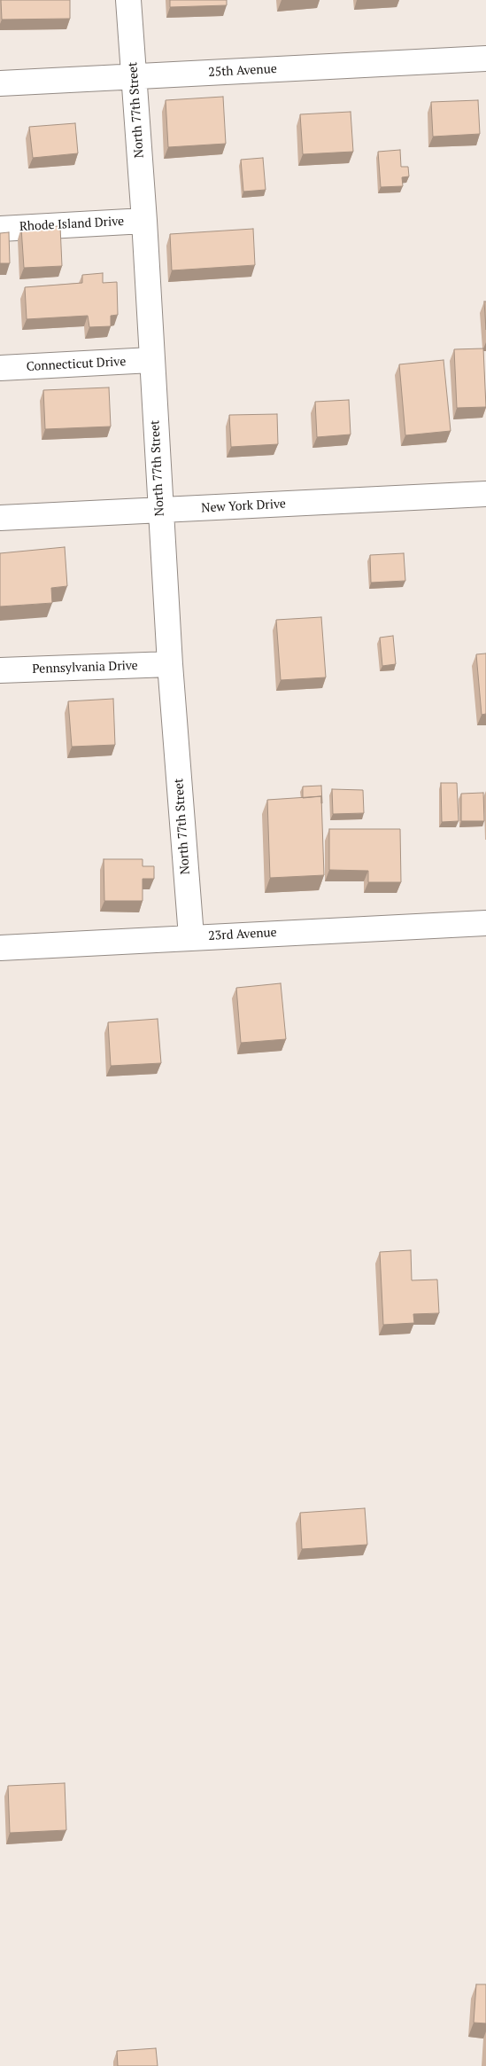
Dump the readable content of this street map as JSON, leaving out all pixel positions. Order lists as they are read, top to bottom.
{
  "streets": {
    "street": [
      "25th Avenue",
      "North 77th Street",
      "Rhode Island Drive",
      "Connecticut Drive",
      "New York Drive",
      "Pennsylvania Drive",
      "23rd Avenue"
    ]
  },
  "crossings": [
    ["25th Avenue", "North 77th Street"],
    ["North 77th Street", "Rhode Island Drive"],
    ["North 77th Street", "Connecticut Drive"],
    ["North 77th Street", "New York Drive"],
    ["North 77th Street", "Pennsylvania Drive"],
    ["North 77th Street", "23rd Avenue"]
  ]
}
